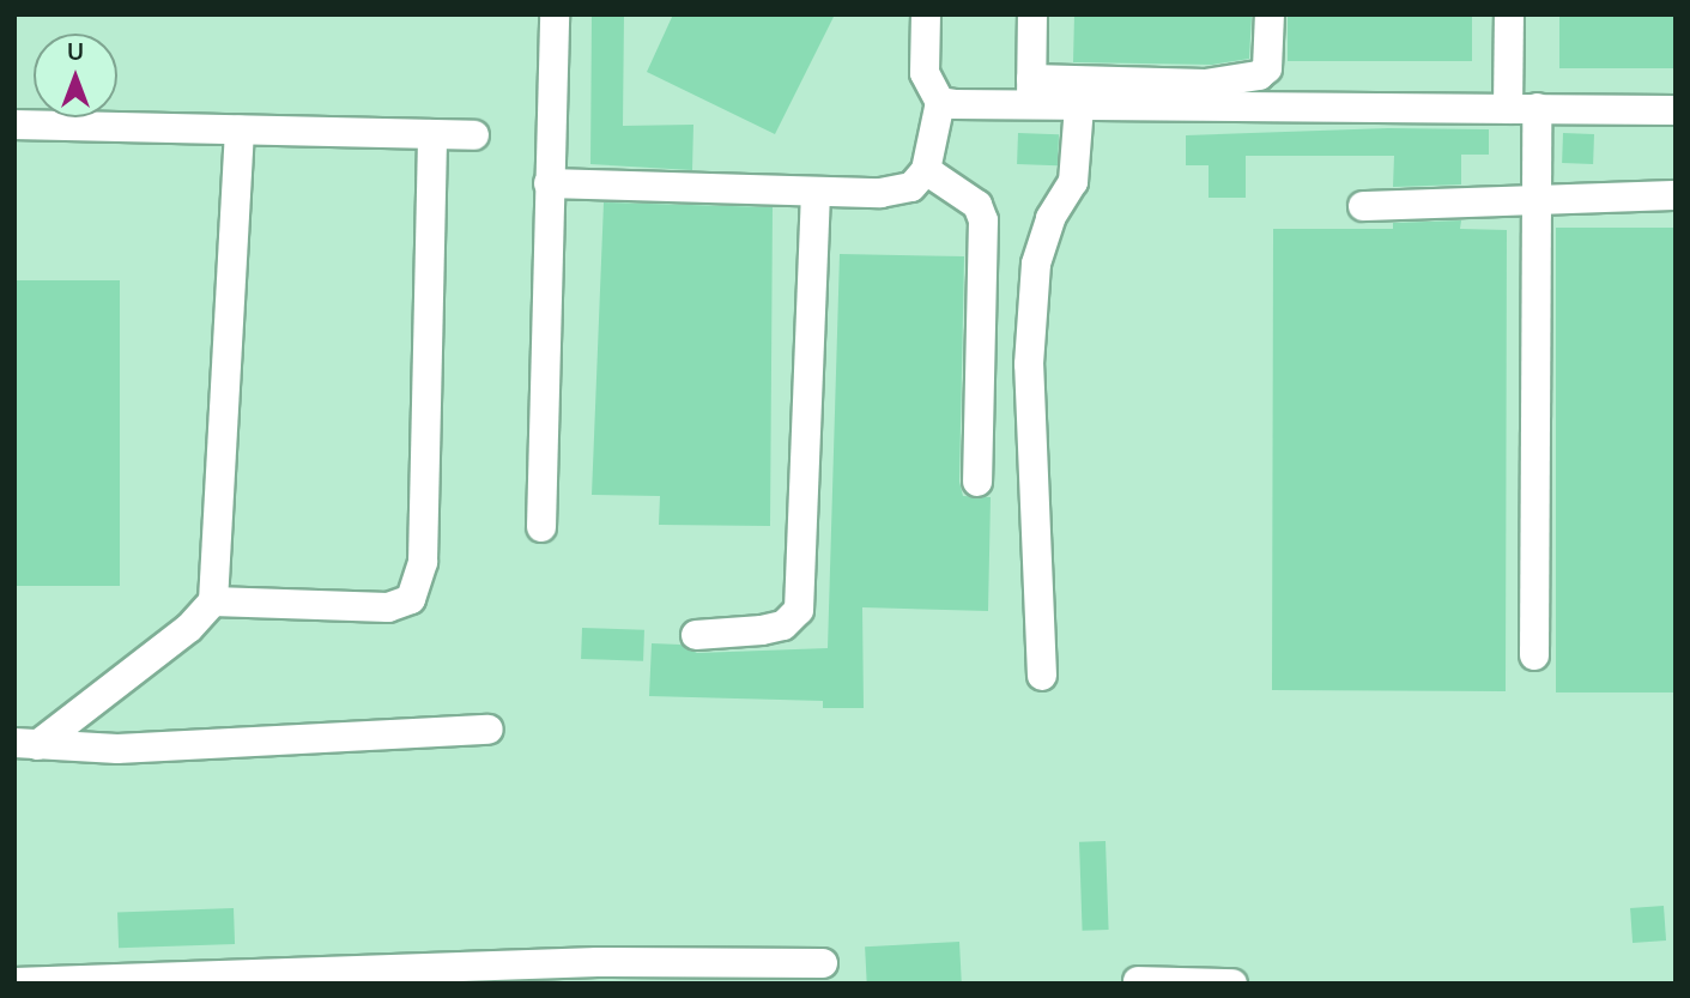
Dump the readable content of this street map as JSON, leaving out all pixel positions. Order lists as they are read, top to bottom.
{
  "north": "top"
}
